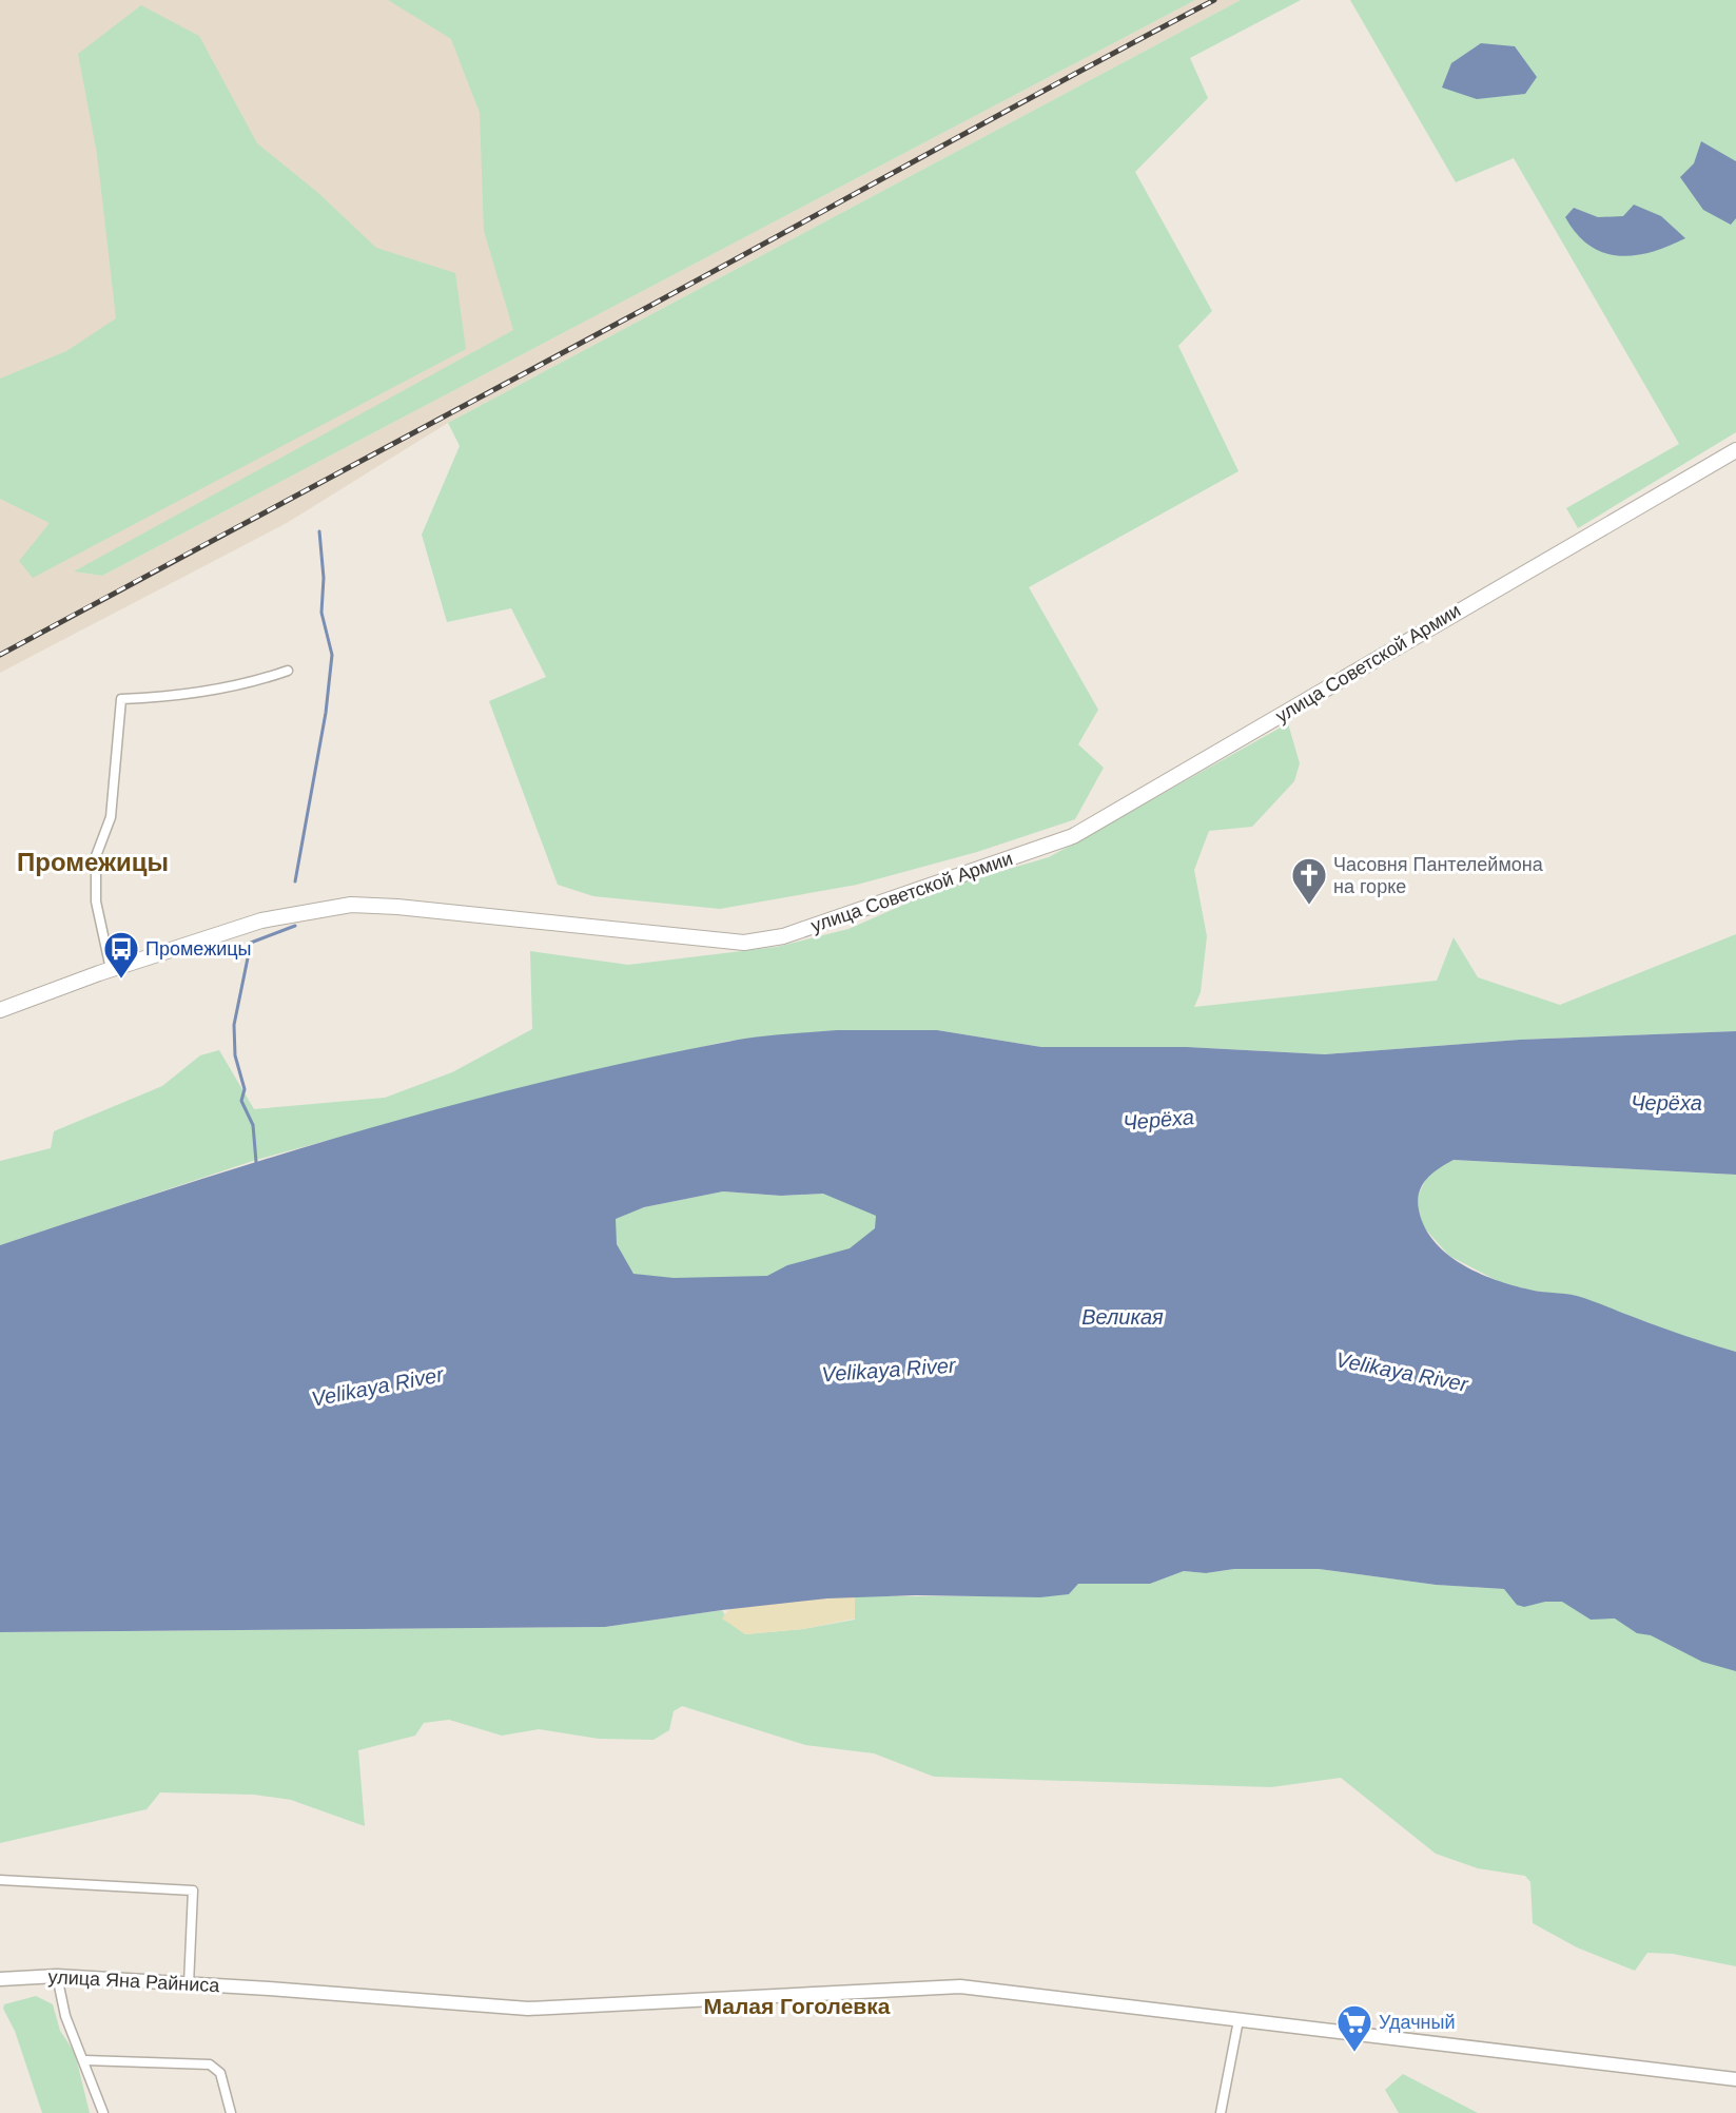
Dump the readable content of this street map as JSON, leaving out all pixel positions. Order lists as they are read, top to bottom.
{
  "streets": {
    "main road": ["улица Советской Армии"],
    "street": ["улица Яна Райниса"]
  },
  "districts": ["Промежицы", "Малая Гоголевка"],
  "water": ["Черёха", "Великая", "Velikaya River"],
  "places": {
    "church": ["Часовня Пантелеймона на горке"],
    "bus stop": ["Промежицы"],
    "supermarket": ["Удачный"]
  }
}
